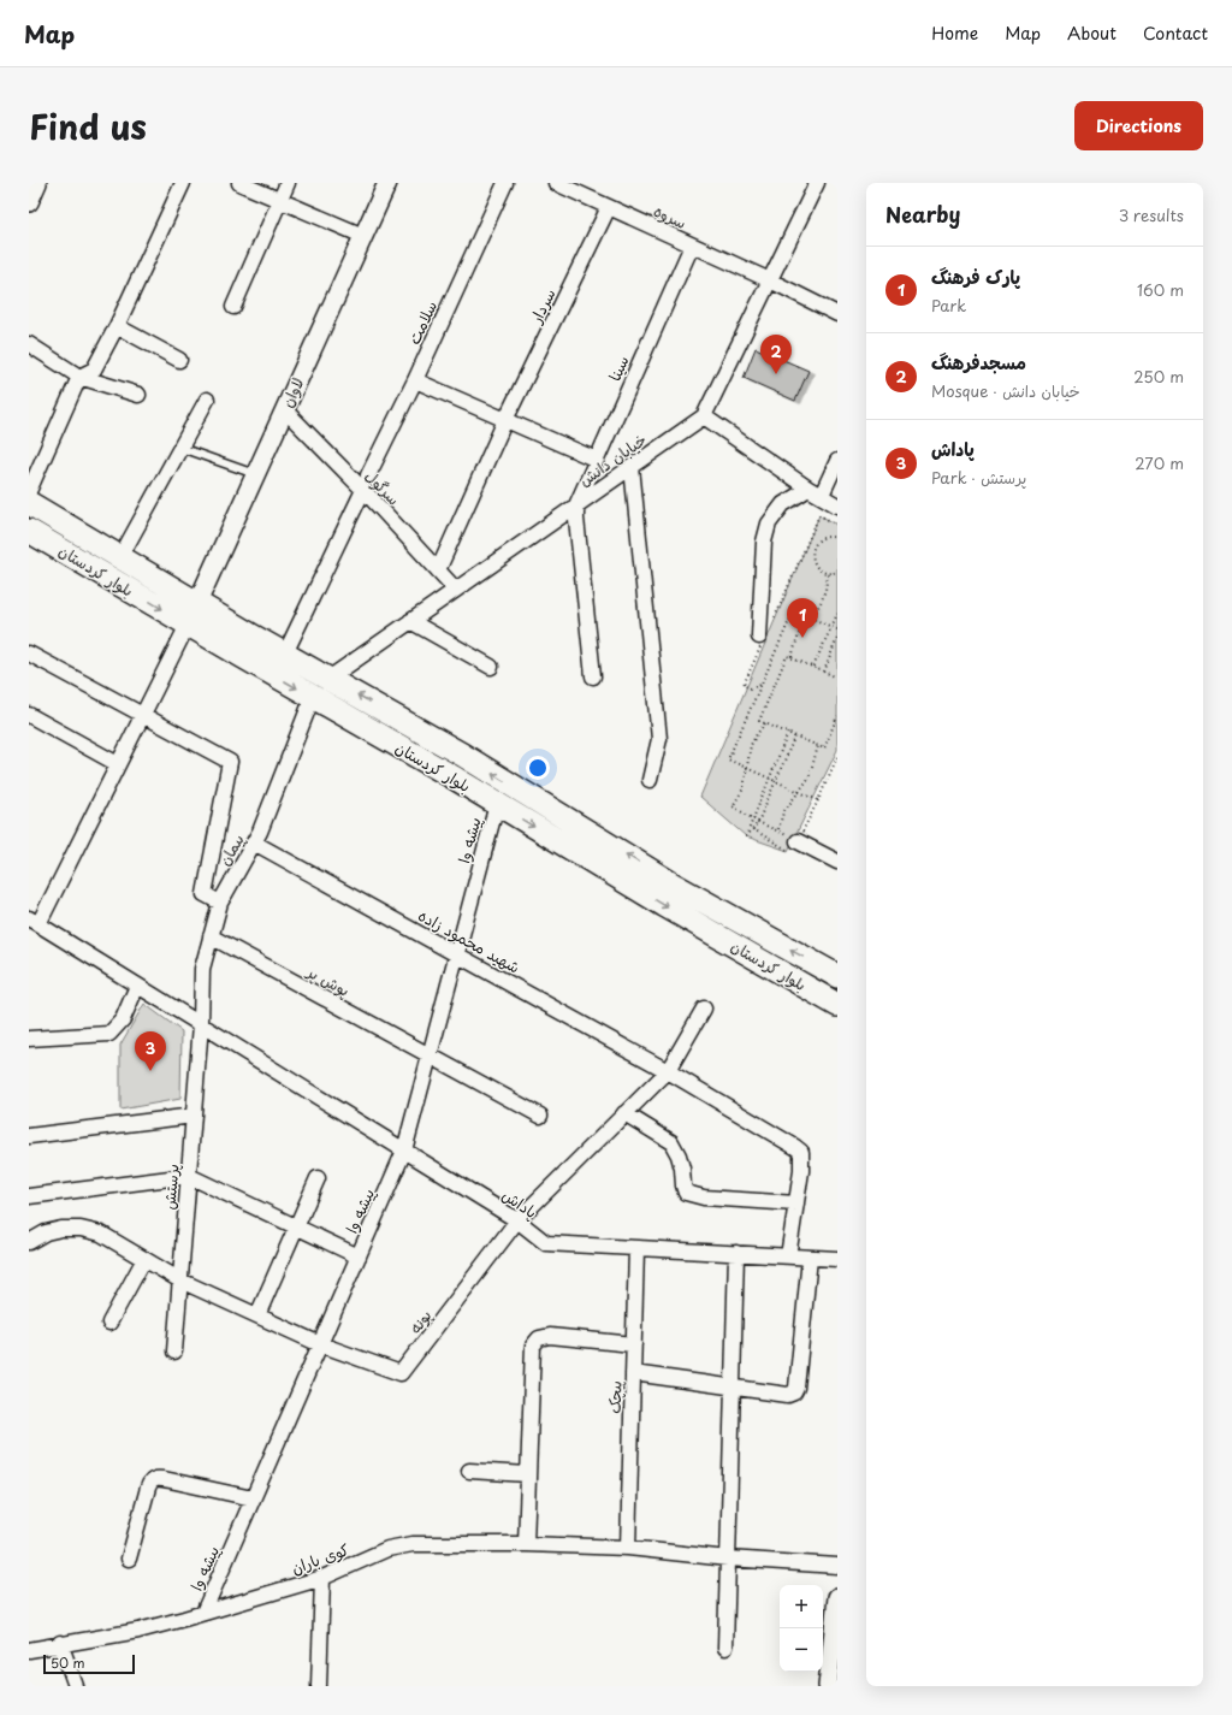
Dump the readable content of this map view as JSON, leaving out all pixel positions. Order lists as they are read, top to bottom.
{
  "streets": {
    "main road": ["بلوار کردستان"],
    "street": [
      "سروه",
      "سردار",
      "سلامت",
      "سینا",
      "لاوان",
      "خیابان دانش",
      "سرگول",
      "پیشه وا",
      "پیمان",
      "شهید محمود زاده",
      "پوش پر",
      "پرستش",
      "پاداش",
      "پونه",
      "پیچک",
      "کوی باران"
    ]
  },
  "crossings": [
    ["سروه", "سردار"],
    ["سروه", "سینا"],
    ["سروه", "خیابان دانش"],
    ["سردار", "سرگول"],
    ["سینا", "خیابان دانش"],
    ["لاوان", "سرگول"],
    ["لاوان", "بلوار کردستان"],
    ["خیابان دانش", "سرگول"],
    ["خیابان دانش", "بلوار کردستان"],
    ["بلوار کردستان", "پیشه وا"],
    ["بلوار کردستان", "پیمان"],
    ["پیشه وا", "شهید محمود زاده"],
    ["پیشه وا", "پوش پر"],
    ["پیشه وا", "پاداش"],
    ["پیشه وا", "پونه"],
    ["پیشه وا", "کوی باران"],
    ["پیمان", "شهید محمود زاده"],
    ["پیمان", "پوش پر"],
    ["پیمان", "پرستش"],
    ["پیمان", "پاداش"],
    ["شهید محمود زاده", "پاداش"],
    ["پرستش", "پاداش"],
    ["پاداش", "پونه"],
    ["پاداش", "پیچک"],
    ["پیچک", "کوی باران"]
  ],
  "scale_bar": "50 m",
  "page": {
    "header": "Map",
    "nav": [
      "Home",
      "Map",
      "About",
      "Contact"
    ],
    "title": "Find us",
    "buttons": "Directions",
    "heading": ["Nearby", "3 results"],
    "list": [
      {
        "mark": "1",
        "name": "پارک فرهنگ",
        "note": "Park",
        "value": "160 m"
      },
      {
        "mark": "2",
        "name": "مسجدفرهنگ",
        "note": "Mosque · خیابان دانش",
        "value": "250 m"
      },
      {
        "mark": "3",
        "name": "پاداش",
        "note": "Park · پرستش",
        "value": "270 m"
      }
    ],
    "pins": ["2", "1", "3"],
    "map_buttons": ["+", "−"],
    "scale": "50 m"
  }
}
